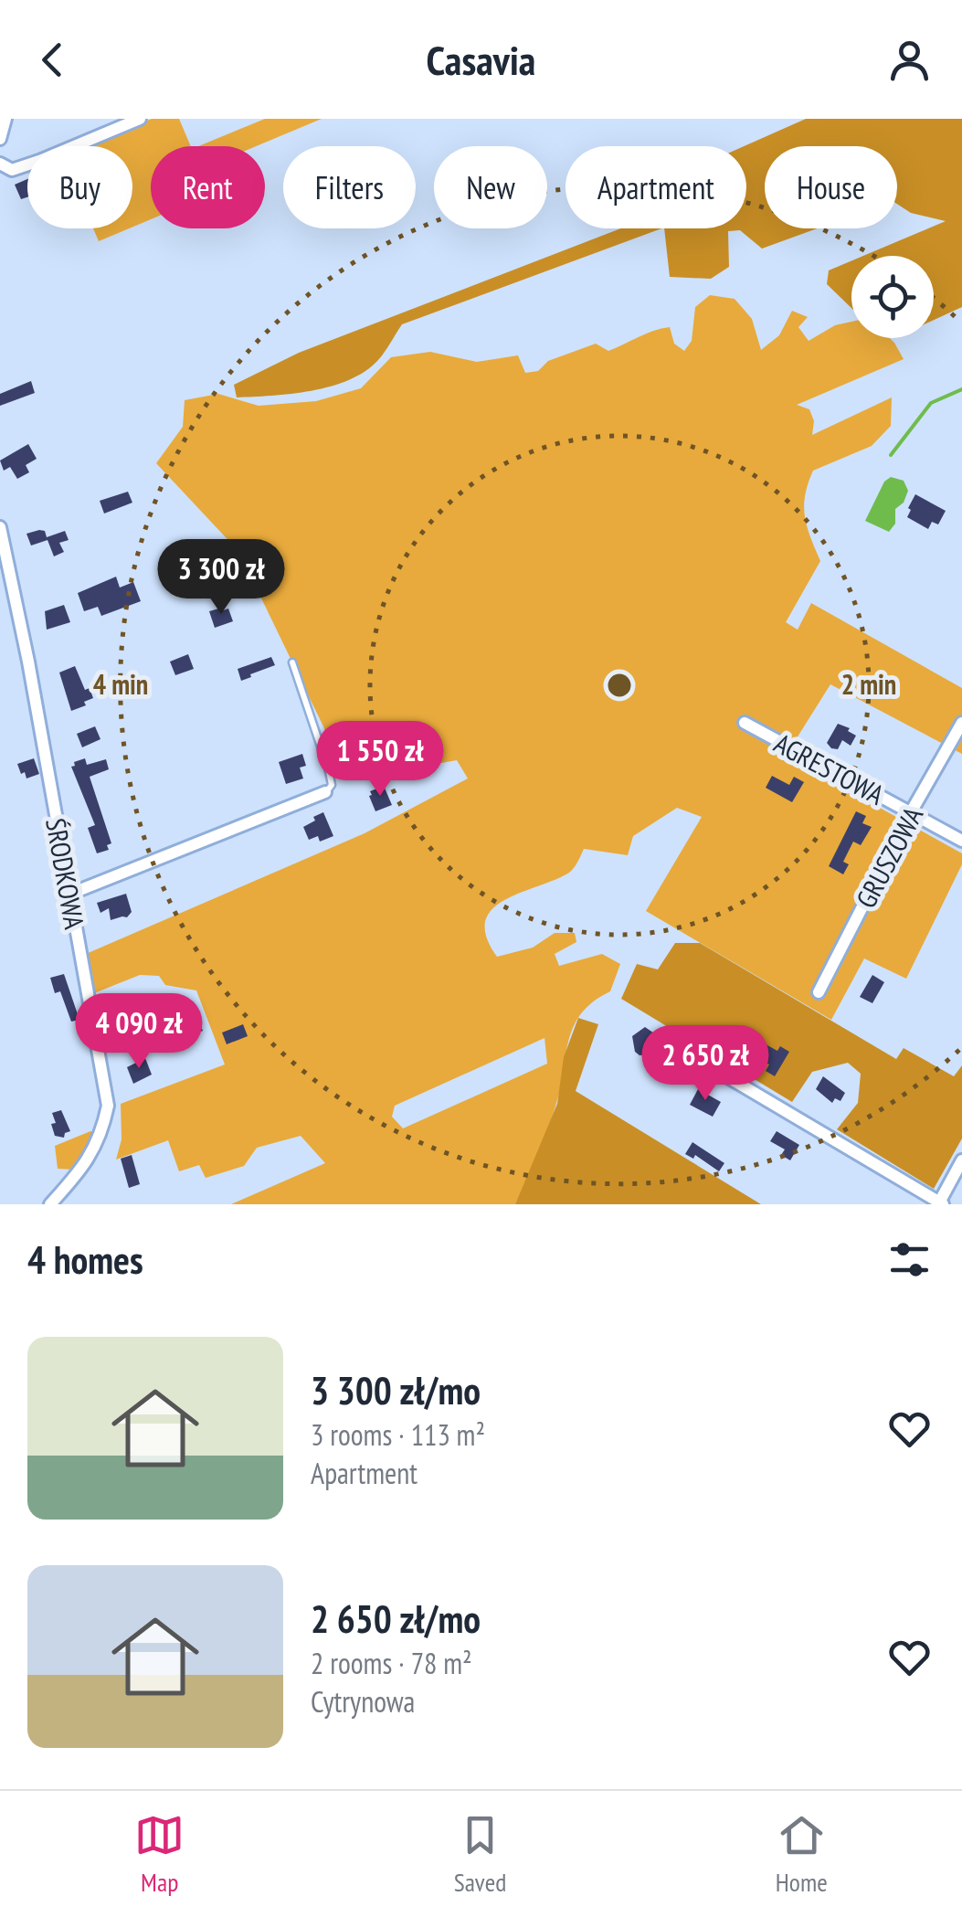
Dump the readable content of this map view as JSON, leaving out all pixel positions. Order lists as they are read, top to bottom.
{
  "streets": {
    "street": ["AGRESTOWA", "GRUSZOWA", "ŚRODKOWA"]
  },
  "crossings": [
    ["AGRESTOWA", "GRUSZOWA"]
  ],
  "page": {
    "header": "Casavia",
    "chip": [
      "Buy",
      "Rent",
      "Filters",
      "New",
      "Apartment",
      "House"
    ],
    "price": [
      "3 300 zł",
      "1 550 zł",
      "4 090 zł",
      "2 650 zł"
    ],
    "heading": "4 homes",
    "list": [
      {
        "name": "3 300 zł/mo",
        "note": "3 rooms · 113 m² · Apartment"
      },
      {
        "name": "2 650 zł/mo",
        "note": "2 rooms · 78 m² · Cytrynowa"
      }
    ],
    "tabs": ["Map", "Saved", "Home"]
  },
  "rings": ["2 min", "4 min"]
}
